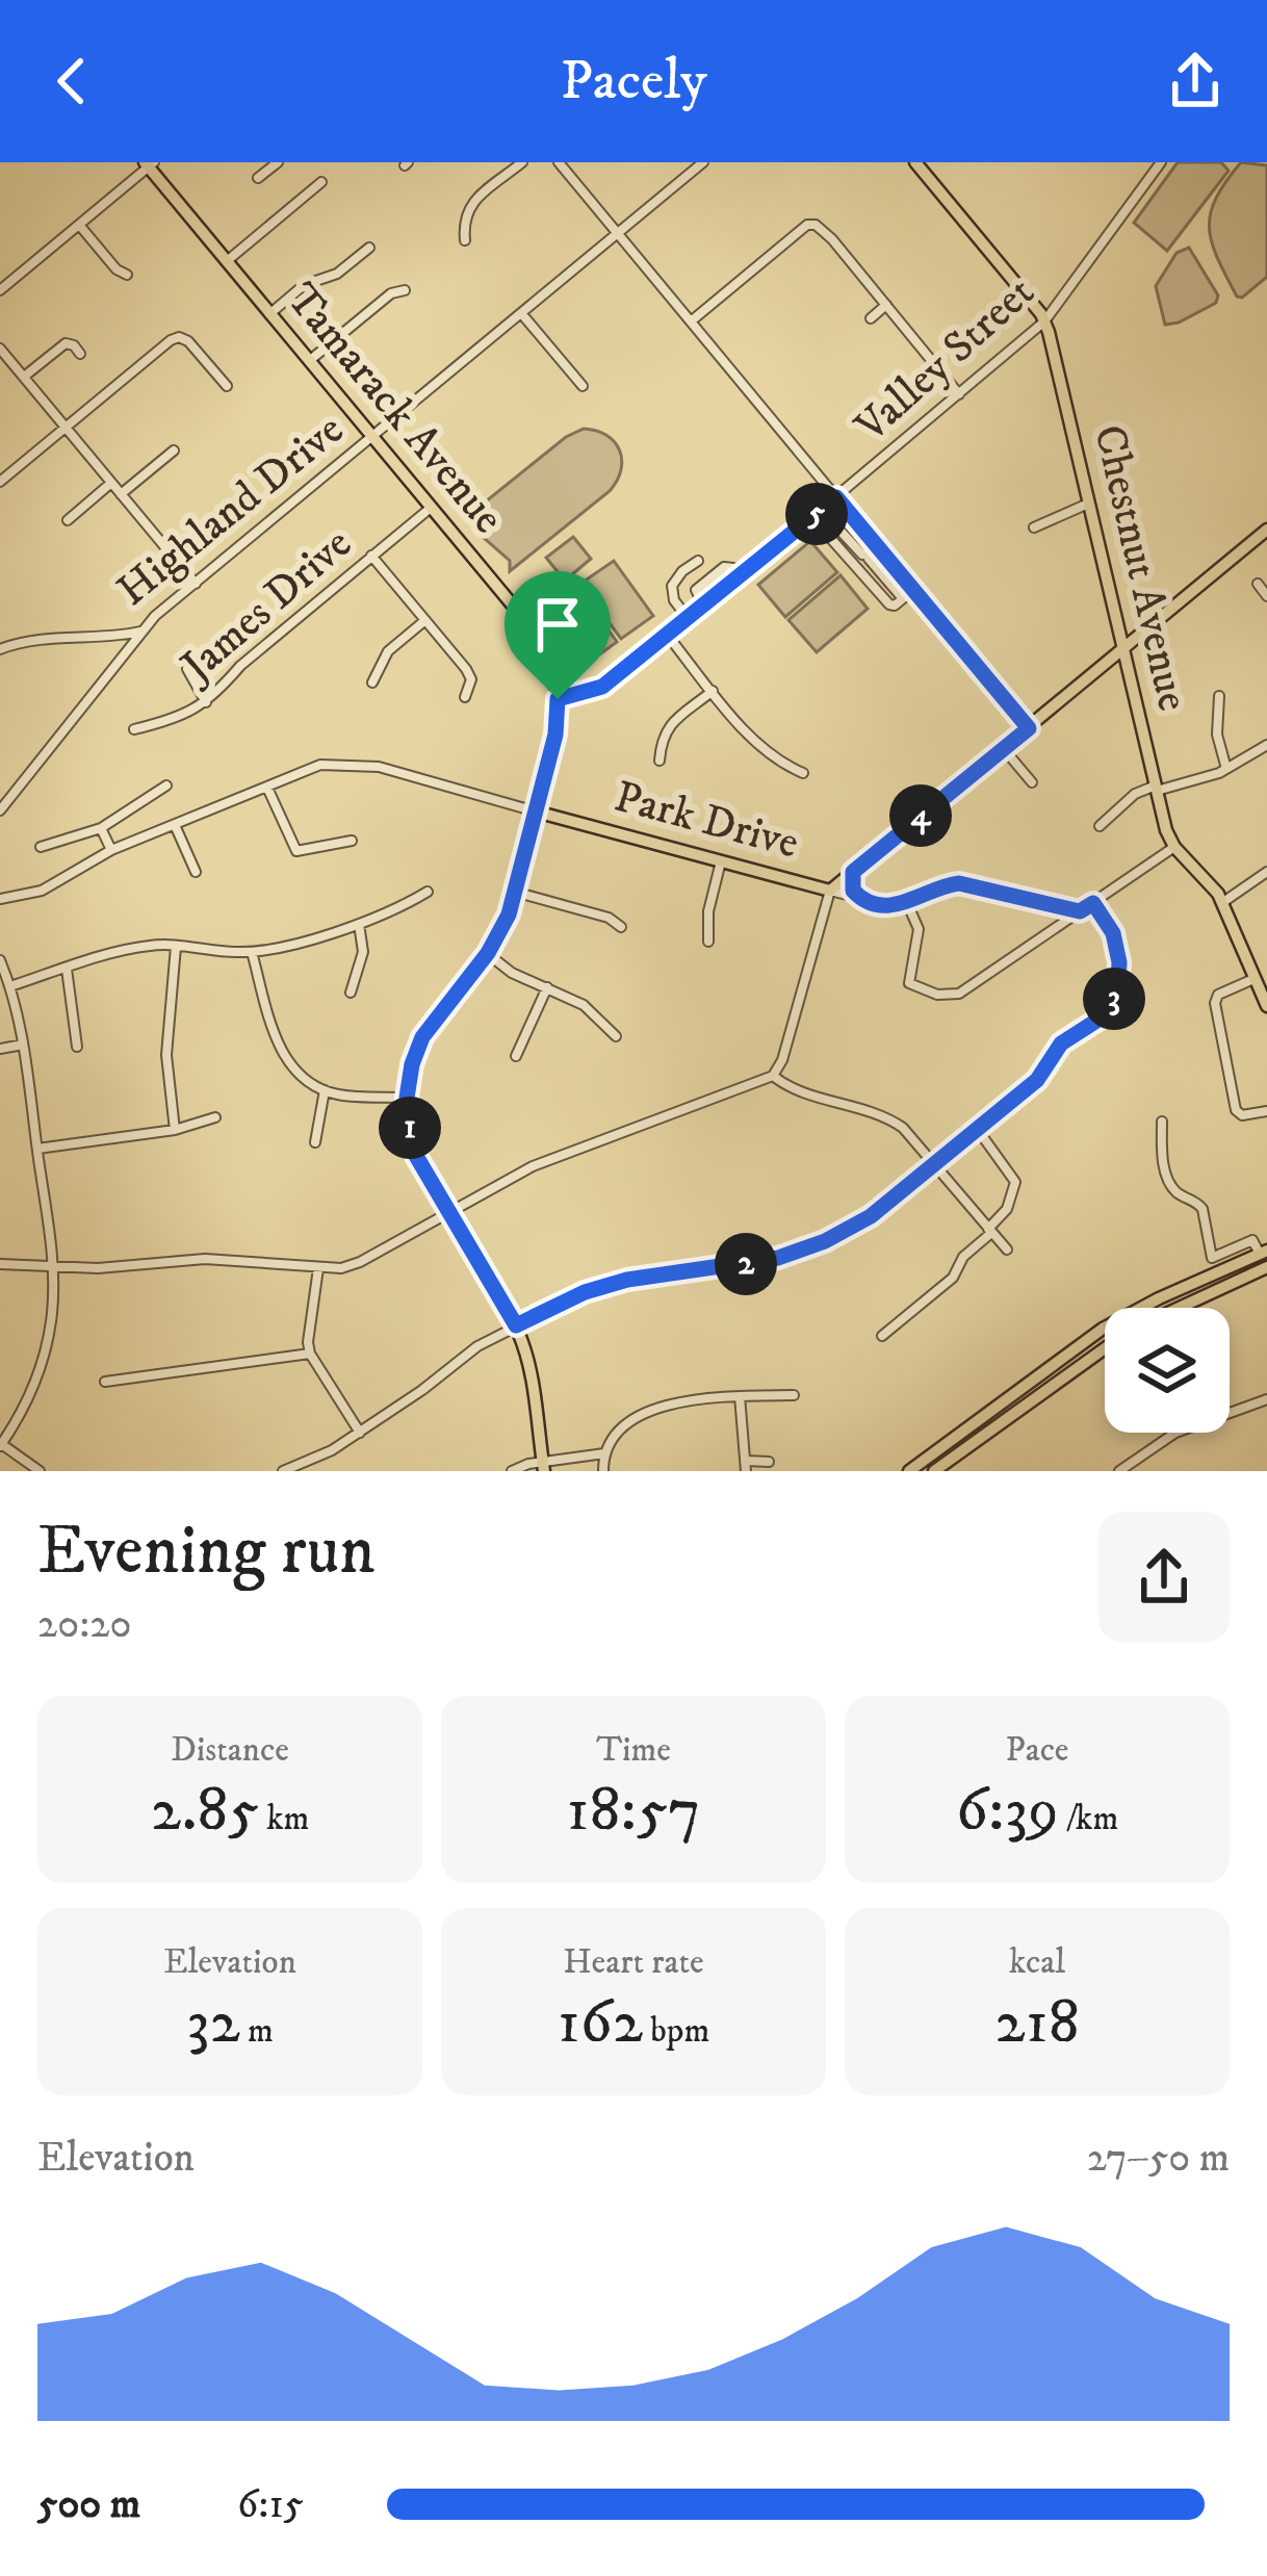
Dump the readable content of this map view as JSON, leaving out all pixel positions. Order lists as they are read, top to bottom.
{
  "streets": {
    "main road": ["Tamarack Avenue", "Chestnut Avenue", "Park Drive"],
    "street": ["Valley Street", "Highland Drive", "James Drive"]
  },
  "crossings": [
    ["Valley Street", "Tamarack Avenue"],
    ["Valley Street", "Chestnut Avenue"],
    ["Tamarack Avenue", "Highland Drive"],
    ["Tamarack Avenue", "James Drive"],
    ["Tamarack Avenue", "Park Drive"]
  ],
  "page": {
    "header": "Pacely",
    "pins": [
      "5",
      "4",
      "3",
      "1",
      "2"
    ],
    "heading": ["Evening run", "20:20"],
    "stats": [
      ["Distance", "2.85 km"],
      ["Time", "18:57"],
      ["Pace", "6:39 /km"],
      ["Elevation", "32 m"],
      ["Heart rate", "162 bpm"],
      ["kcal", "218"]
    ],
    "chart": ["Elevation", "27–50 m"],
    "list": [
      {
        "name": "500 m",
        "note": "6:15"
      }
    ]
  }
}
